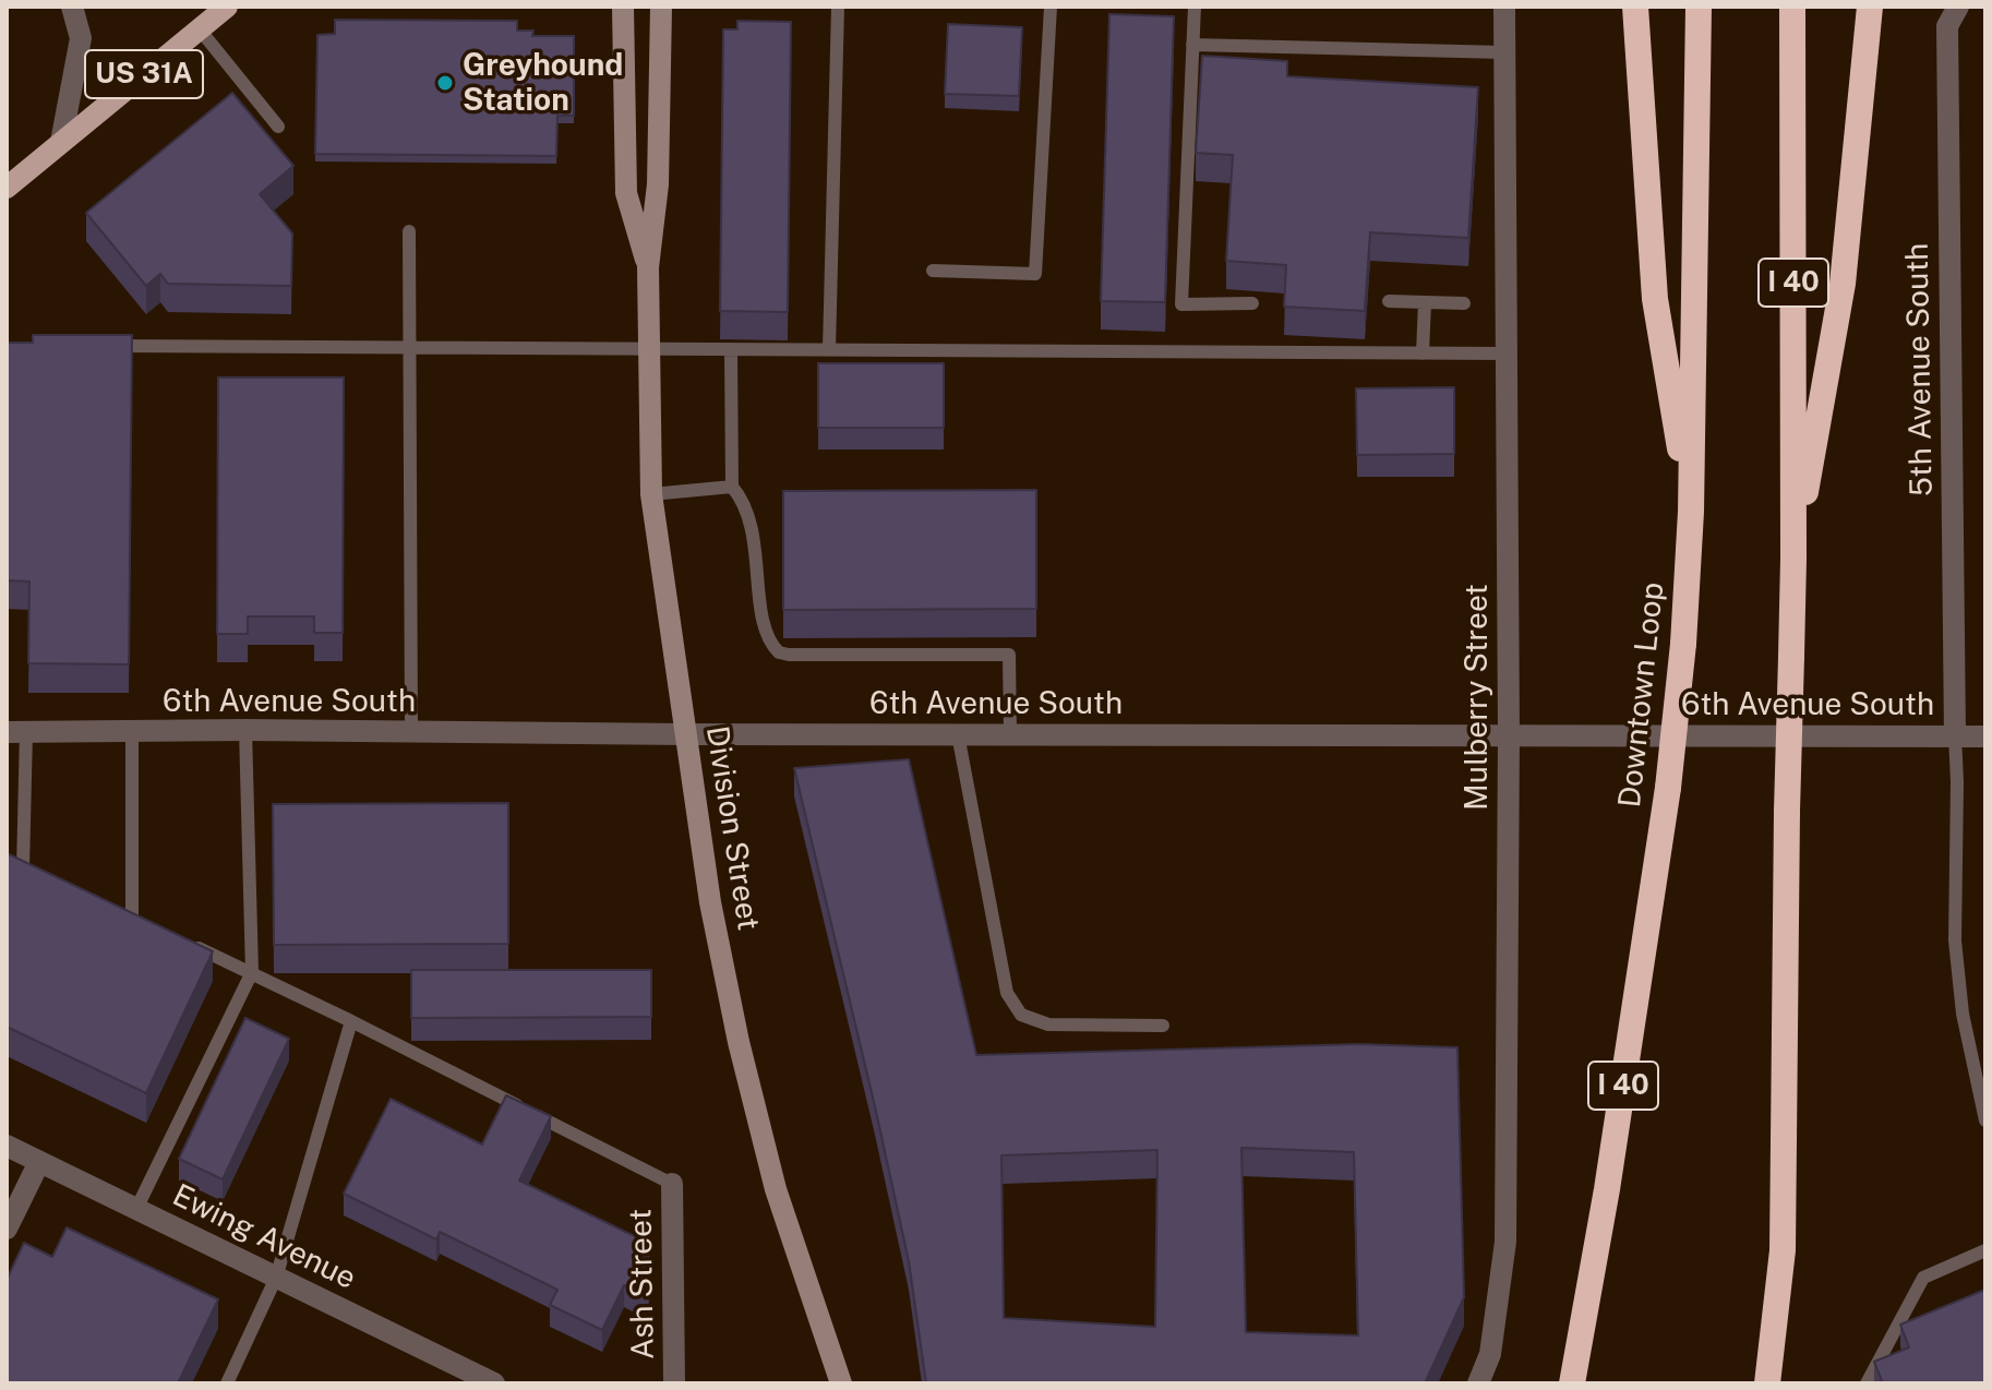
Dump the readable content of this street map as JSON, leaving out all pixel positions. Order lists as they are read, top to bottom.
{
  "streets": {
    "highway": ["I 40", "Downtown Loop"],
    "main road": ["US 31A", "Division Street"],
    "street": [
      "5th Avenue South",
      "Mulberry Street",
      "6th Avenue South",
      "Ewing Avenue",
      "Ash Street"
    ]
  },
  "crossings": [
    ["5th Avenue South", "6th Avenue South"],
    ["Mulberry Street", "6th Avenue South"],
    ["6th Avenue South", "Division Street"]
  ],
  "places": ["Greyhound Station"]
}
